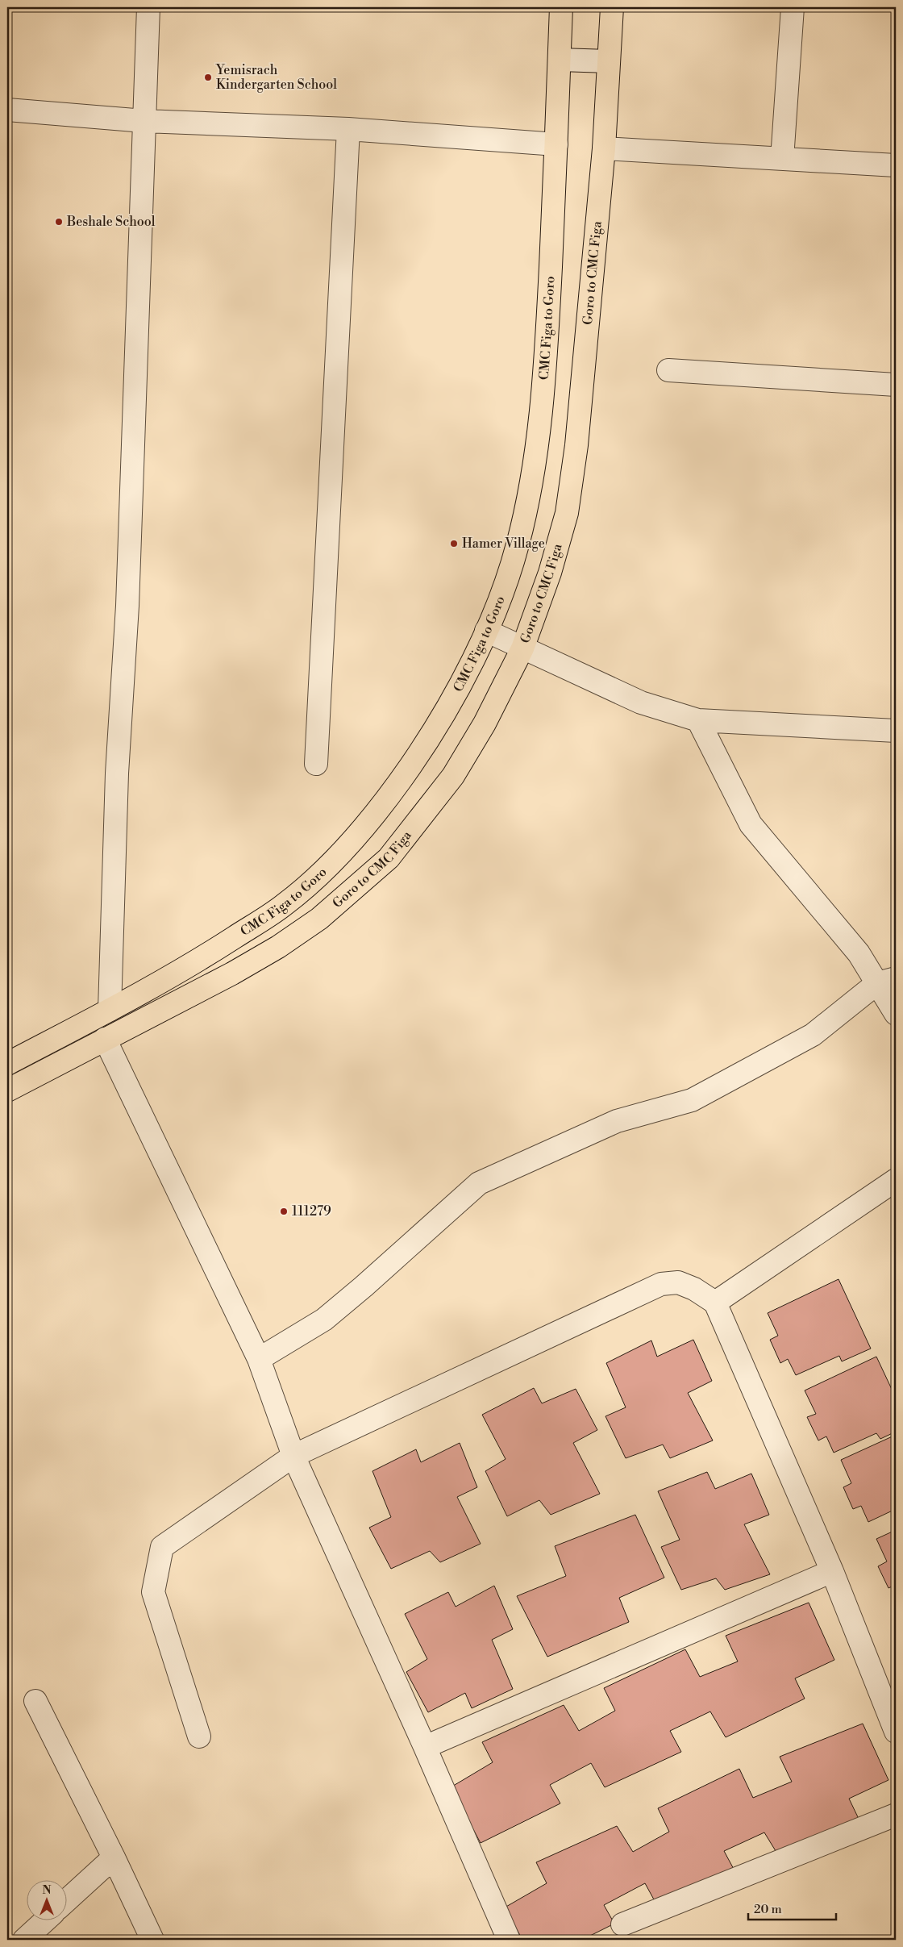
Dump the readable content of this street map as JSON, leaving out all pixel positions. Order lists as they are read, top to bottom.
{
  "streets": {
    "main road": ["Goro to CMC Figa", "CMC Figa to Goro"]
  },
  "places": [
    "Yemisrach Kindergarten School",
    "Beshale School",
    "Hamer Village",
    "111279"
  ],
  "scale_bar": "20 m",
  "north": "top"
}
